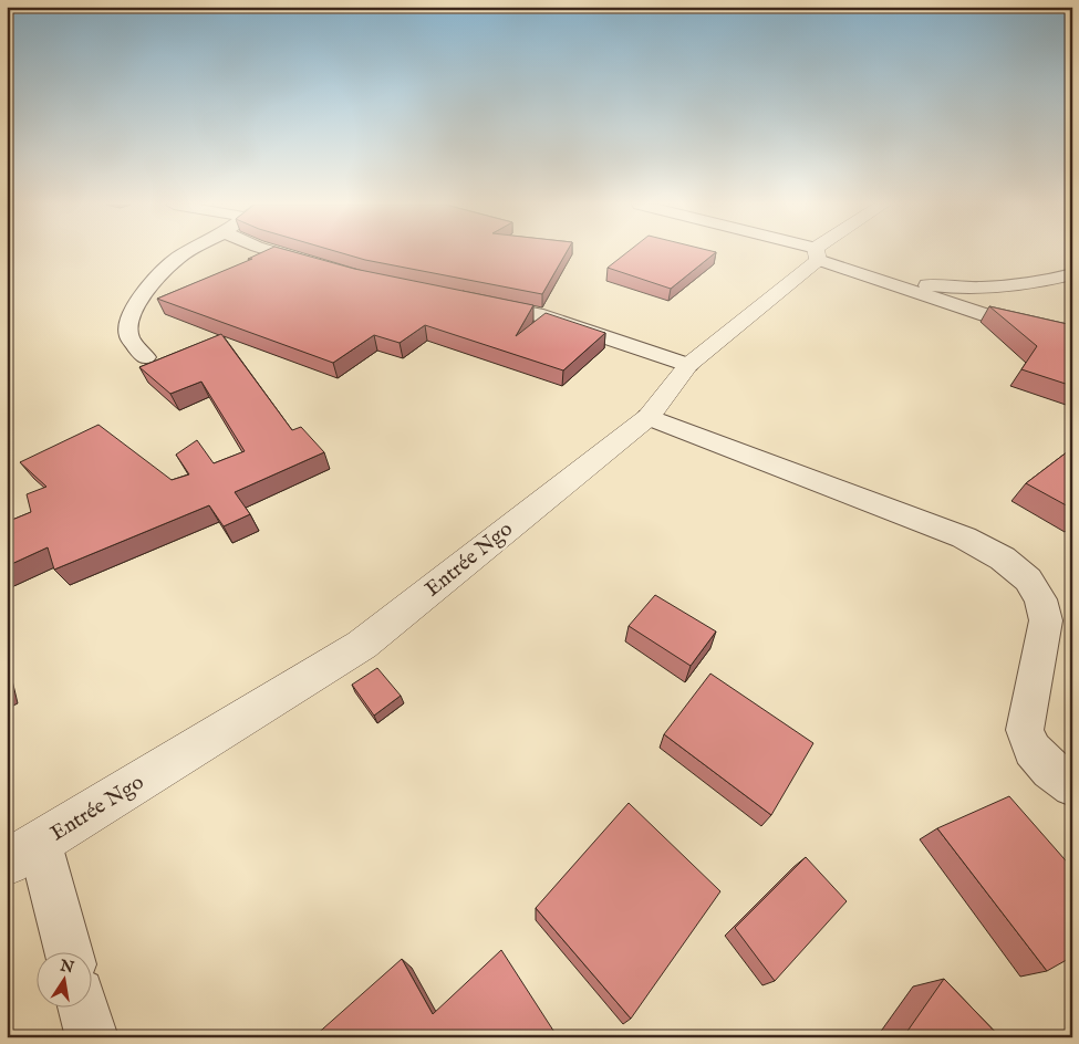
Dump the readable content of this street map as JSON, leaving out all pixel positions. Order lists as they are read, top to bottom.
{
  "streets": {
    "street": ["Entrée Ngo"]
  },
  "north": "top"
}
